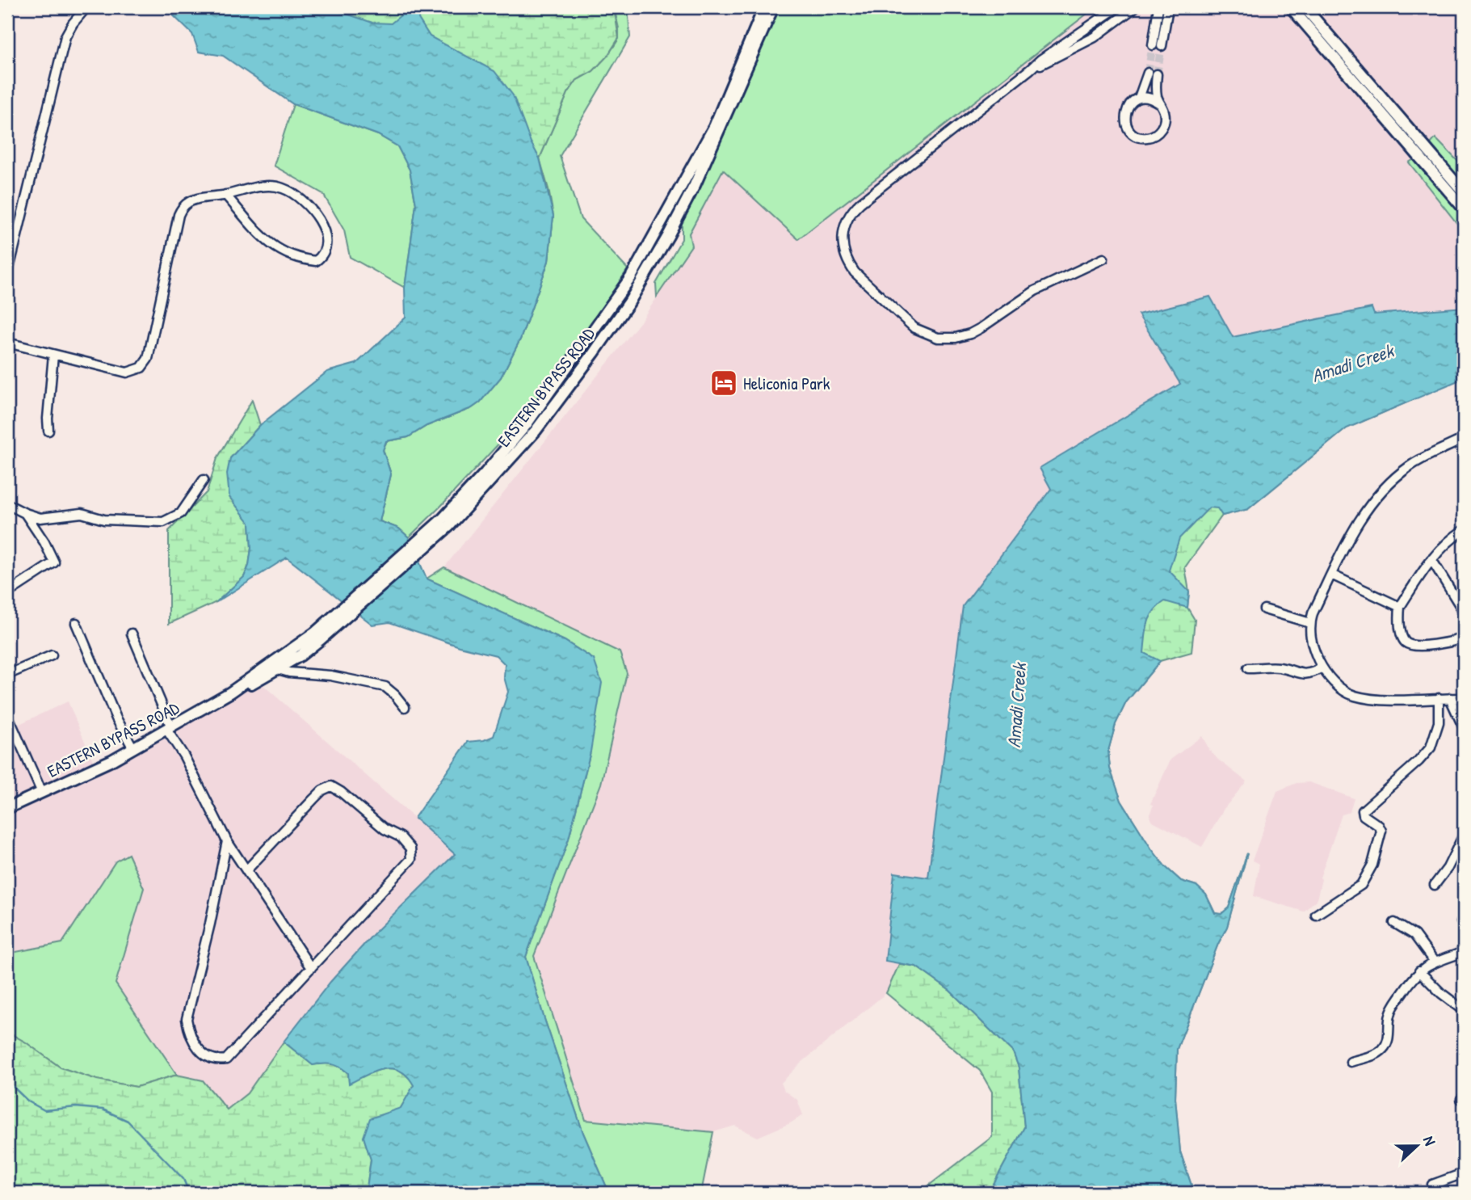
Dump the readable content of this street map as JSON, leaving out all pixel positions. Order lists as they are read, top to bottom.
{
  "streets": {
    "main road": ["EASTERN BYPASS ROAD"]
  },
  "water": ["Amadi Creek"],
  "places": {
    "hotel": ["Heliconia Park"]
  },
  "north": "right"
}
